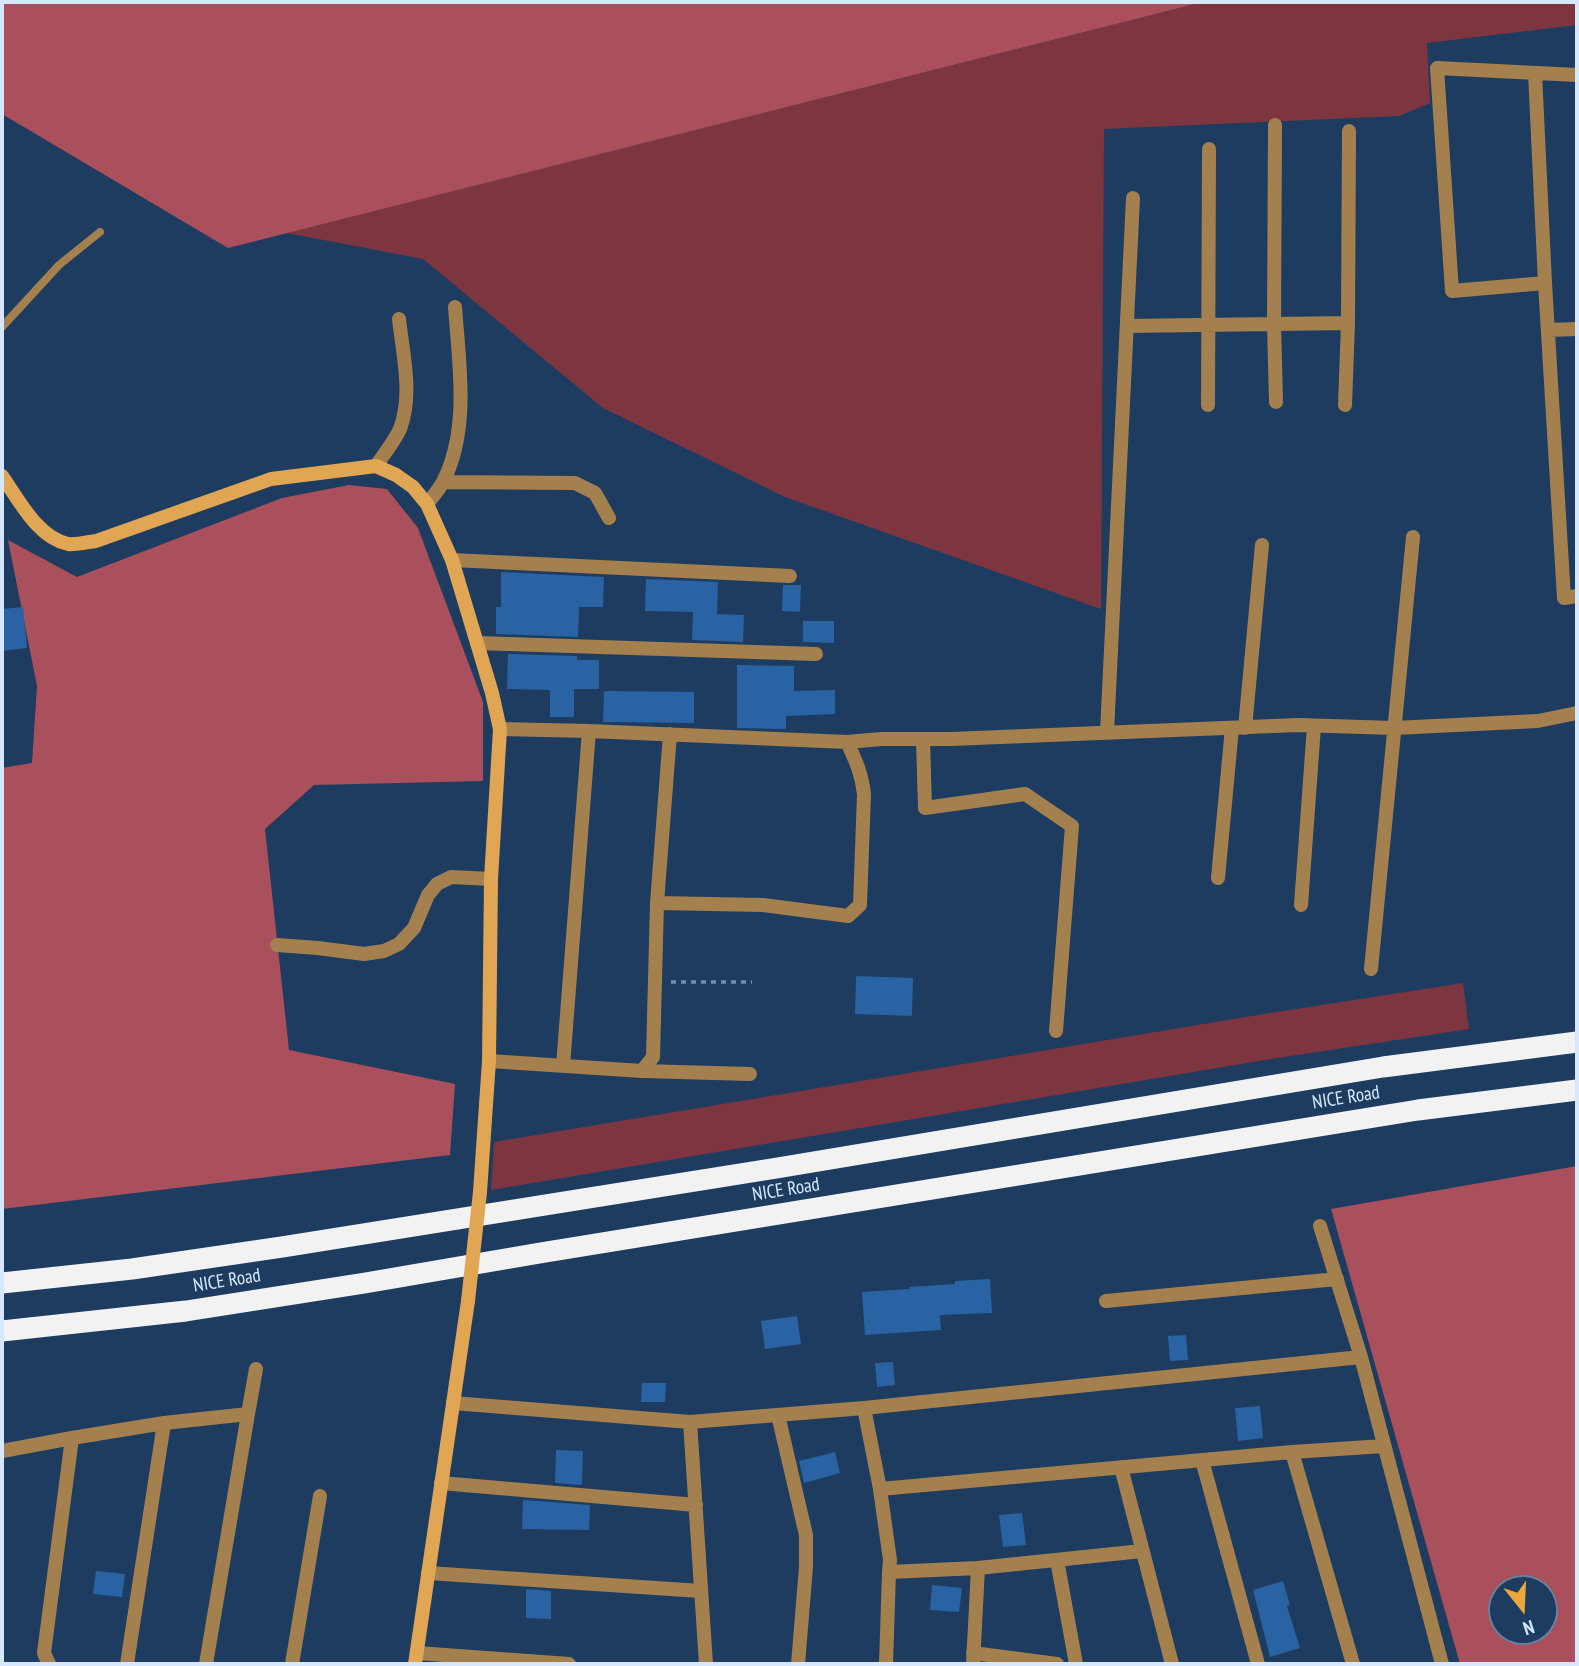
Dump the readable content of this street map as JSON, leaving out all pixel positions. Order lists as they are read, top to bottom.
{
  "streets": {
    "highway": ["NICE Road"]
  },
  "north": "bottom"
}
